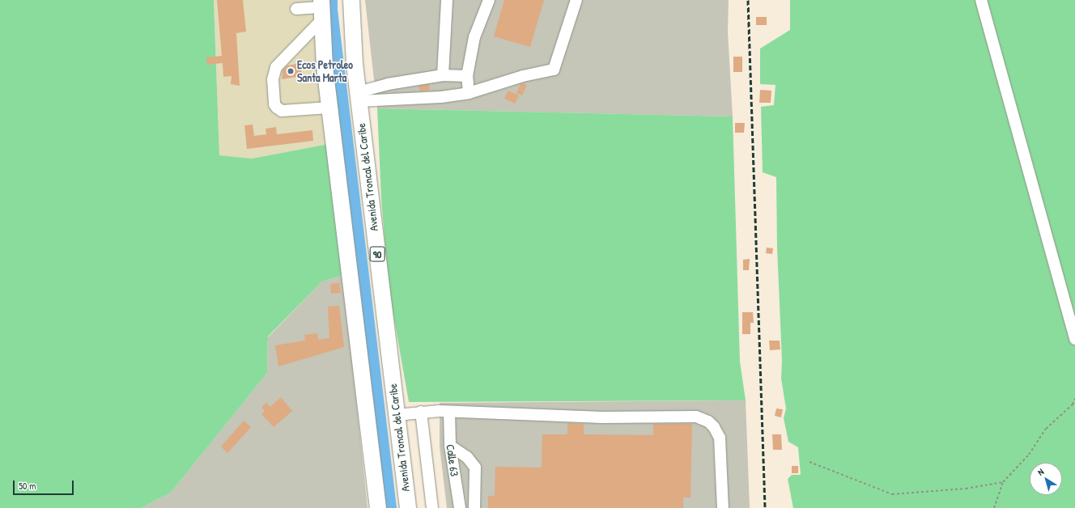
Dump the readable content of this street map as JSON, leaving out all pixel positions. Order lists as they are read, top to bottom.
{
  "streets": {
    "highway": ["Avenida Troncal del Caribe", "90"],
    "street": ["Calle 63"]
  },
  "places": ["Ecos Petroleo Santa Marta"],
  "scale_bar": "50 m",
  "north": "top left"
}
